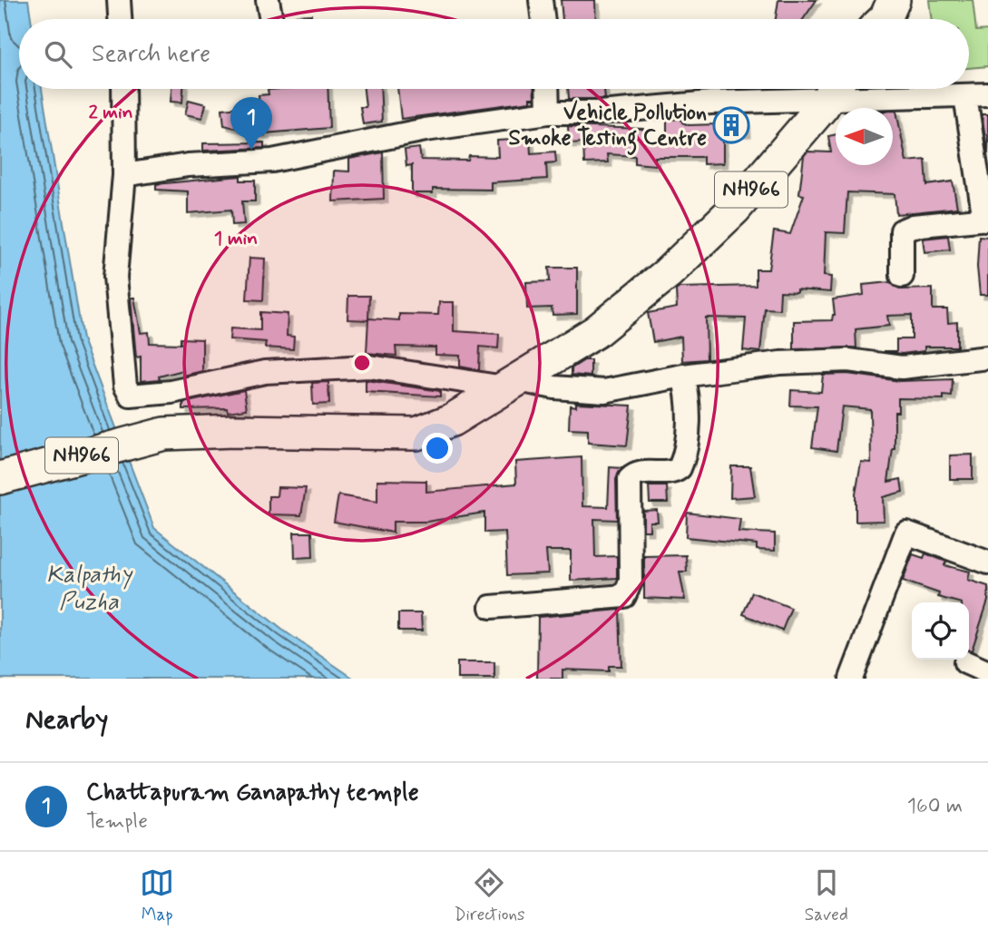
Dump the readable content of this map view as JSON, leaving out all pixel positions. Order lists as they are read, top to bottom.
{
  "streets": {
    "highway": ["NH966"]
  },
  "water": ["Kalpathy Puzha"],
  "places": {
    "building": ["Vehicle Pollution Smoke Testing Centre"]
  },
  "north": "left",
  "page": {
    "search": "Search here",
    "pins": "1",
    "heading": "Nearby",
    "list": [
      {
        "mark": "1",
        "name": "Chattapuram Ganapathy temple",
        "note": "Temple",
        "value": "160 m"
      }
    ],
    "nav": ["Map", "Directions", "Saved"]
  },
  "rings": ["2 min", "1 min"]
}
